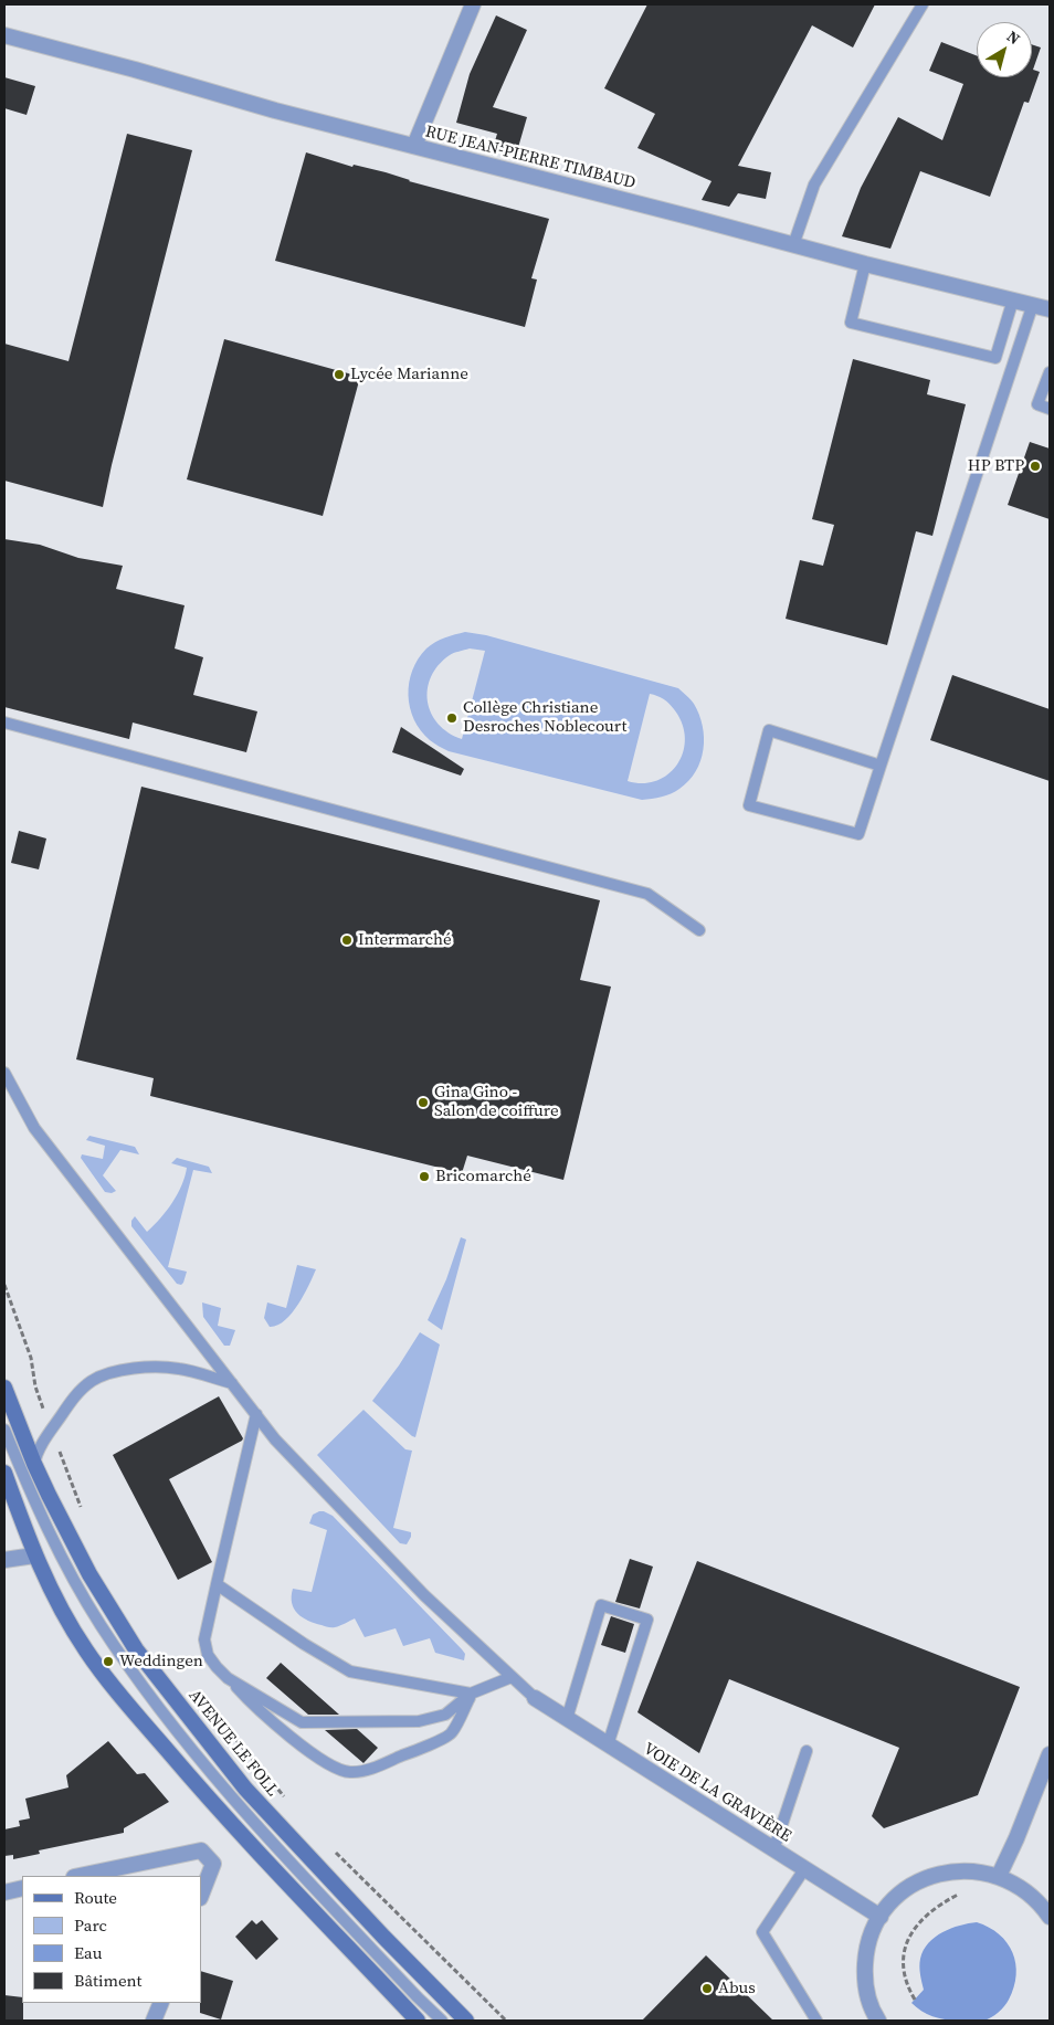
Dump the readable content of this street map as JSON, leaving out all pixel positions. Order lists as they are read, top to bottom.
{
  "streets": {
    "main road": ["AVENUE LE FOLL"],
    "street": ["RUE JEAN-PIERRE TIMBAUD", "VOIE DE LA GRAVIÈRE"]
  },
  "places": [
    "Lycée Marianne",
    "HP BTP",
    "Collège Christiane Desroches Noblecourt",
    "Intermarché",
    "Gina Gino - Salon de coiffure",
    "Bricomarché",
    "Weddingen",
    "Abus"
  ],
  "legend": [
    "Route",
    "Parc",
    "Eau",
    "Bâtiment"
  ],
  "north": "top right"
}
